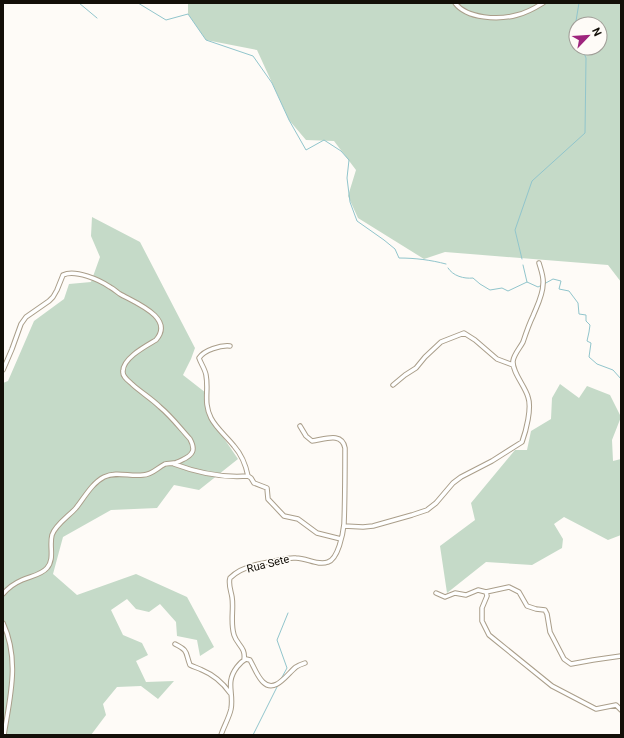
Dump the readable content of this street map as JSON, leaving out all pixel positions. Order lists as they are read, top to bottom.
{
  "streets": {
    "street": ["Rua Sete"]
  },
  "north": "top right"
}
